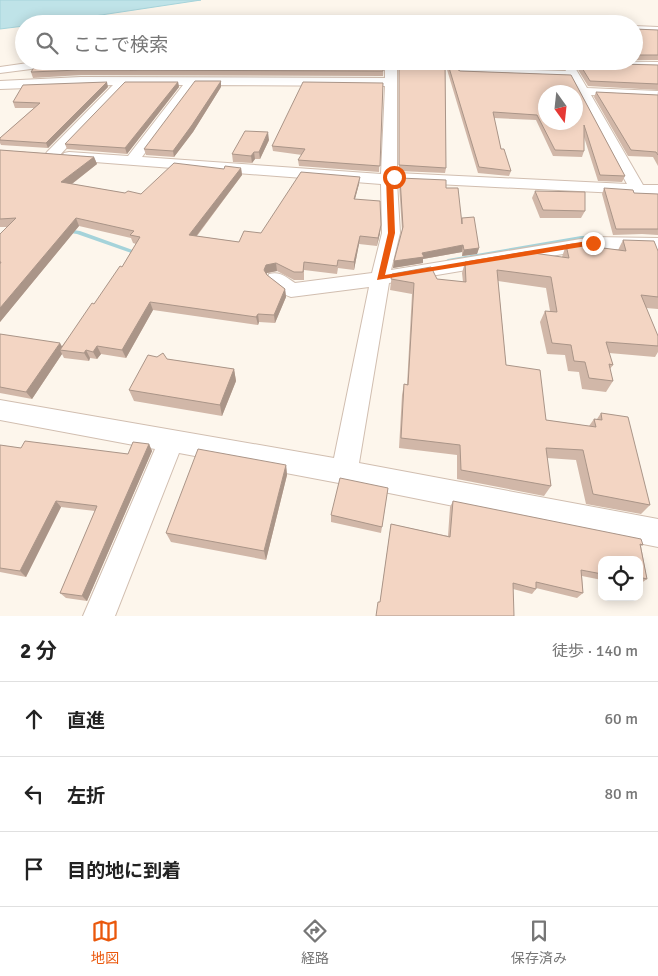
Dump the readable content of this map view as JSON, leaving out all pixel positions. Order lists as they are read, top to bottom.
{
  "north": "bottom",
  "page": {
    "search": "ここで検索",
    "heading": ["2 分", "徒歩 · 140 m"],
    "list": [
      ["直進", "60 m"],
      ["左折", "80 m"],
      "目的地に到着"
    ],
    "nav": ["地図", "経路", "保存済み"]
  }
}
